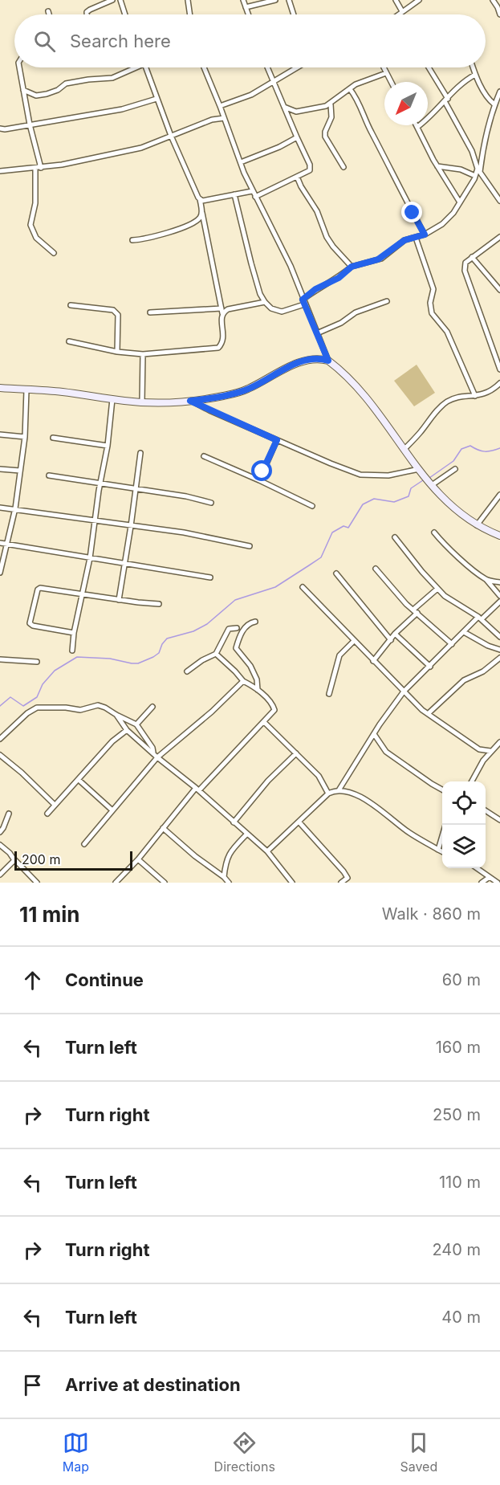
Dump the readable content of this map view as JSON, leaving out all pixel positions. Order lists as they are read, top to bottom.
{
  "scale_bar": "200 m",
  "north": "bottom left",
  "page": {
    "search": "Search here",
    "scale": "200 m",
    "heading": ["11 min", "Walk · 860 m"],
    "list": [
      ["Continue", "60 m"],
      ["Turn left", "160 m"],
      ["Turn right", "250 m"],
      ["Turn left", "110 m"],
      ["Turn right", "240 m"],
      ["Turn left", "40 m"],
      "Arrive at destination"
    ],
    "nav": ["Map", "Directions", "Saved"]
  }
}
